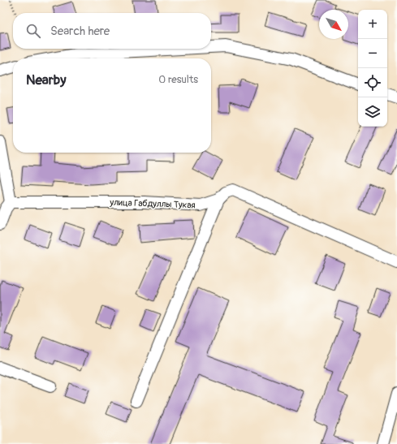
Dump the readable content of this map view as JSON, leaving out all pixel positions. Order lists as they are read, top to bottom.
{
  "streets": {
    "street": ["улица Габдуллы Тукая"]
  },
  "north": "bottom right",
  "page": {
    "map_buttons": ["+", "−"],
    "search": "Search here",
    "heading": ["Nearby", "0 results"]
  }
}
